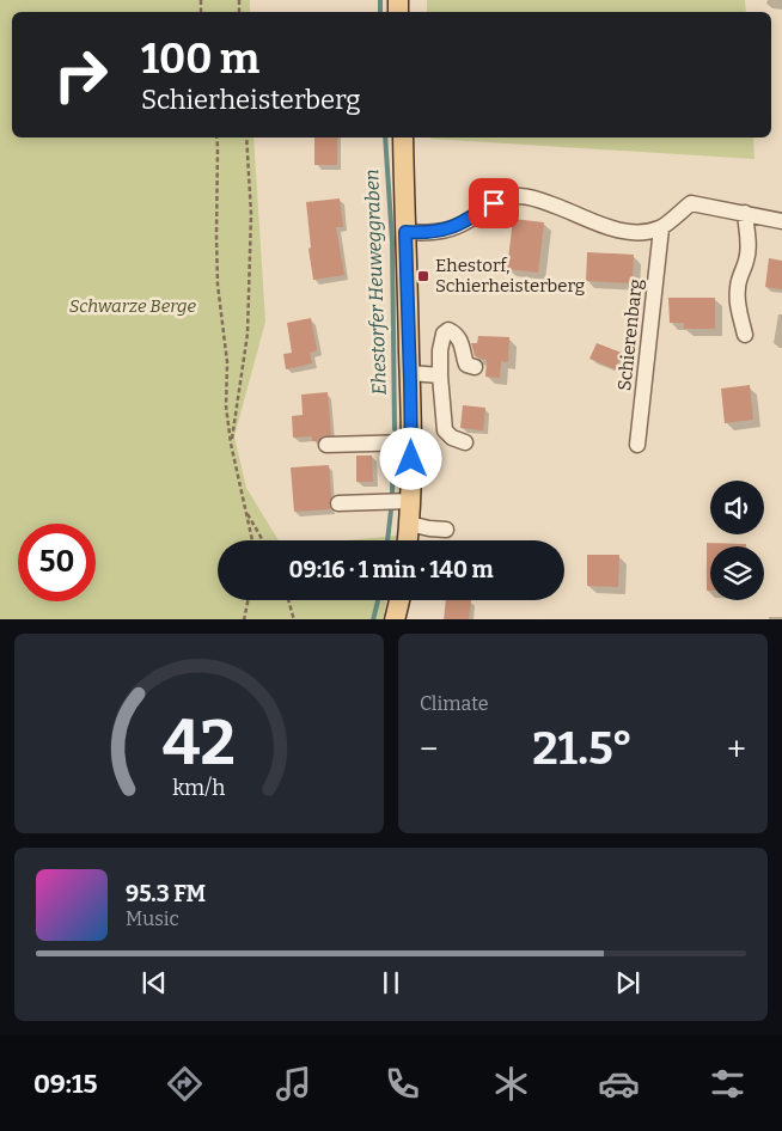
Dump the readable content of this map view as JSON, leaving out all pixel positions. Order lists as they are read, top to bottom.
{
  "streets": {
    "street": ["Schierenbarg"]
  },
  "water": ["Ehestorfer Heuweggraben"],
  "parks": ["Schwarze Berge"],
  "places": {
    "transit": ["Ehestorf, Schierheisterberg"]
  },
  "page": {
    "turn": ["100 m", "Schierheisterberg"],
    "limit": "50",
    "trip": "09:16 · 1 min · 140 m",
    "tile": "Climate",
    "heat": ["−", "21.5°", "+"],
    "song": ["95.3 FM", "Music"],
    "tabs": "09:15",
    "gauge": ["42", "km/h"]
  }
}
